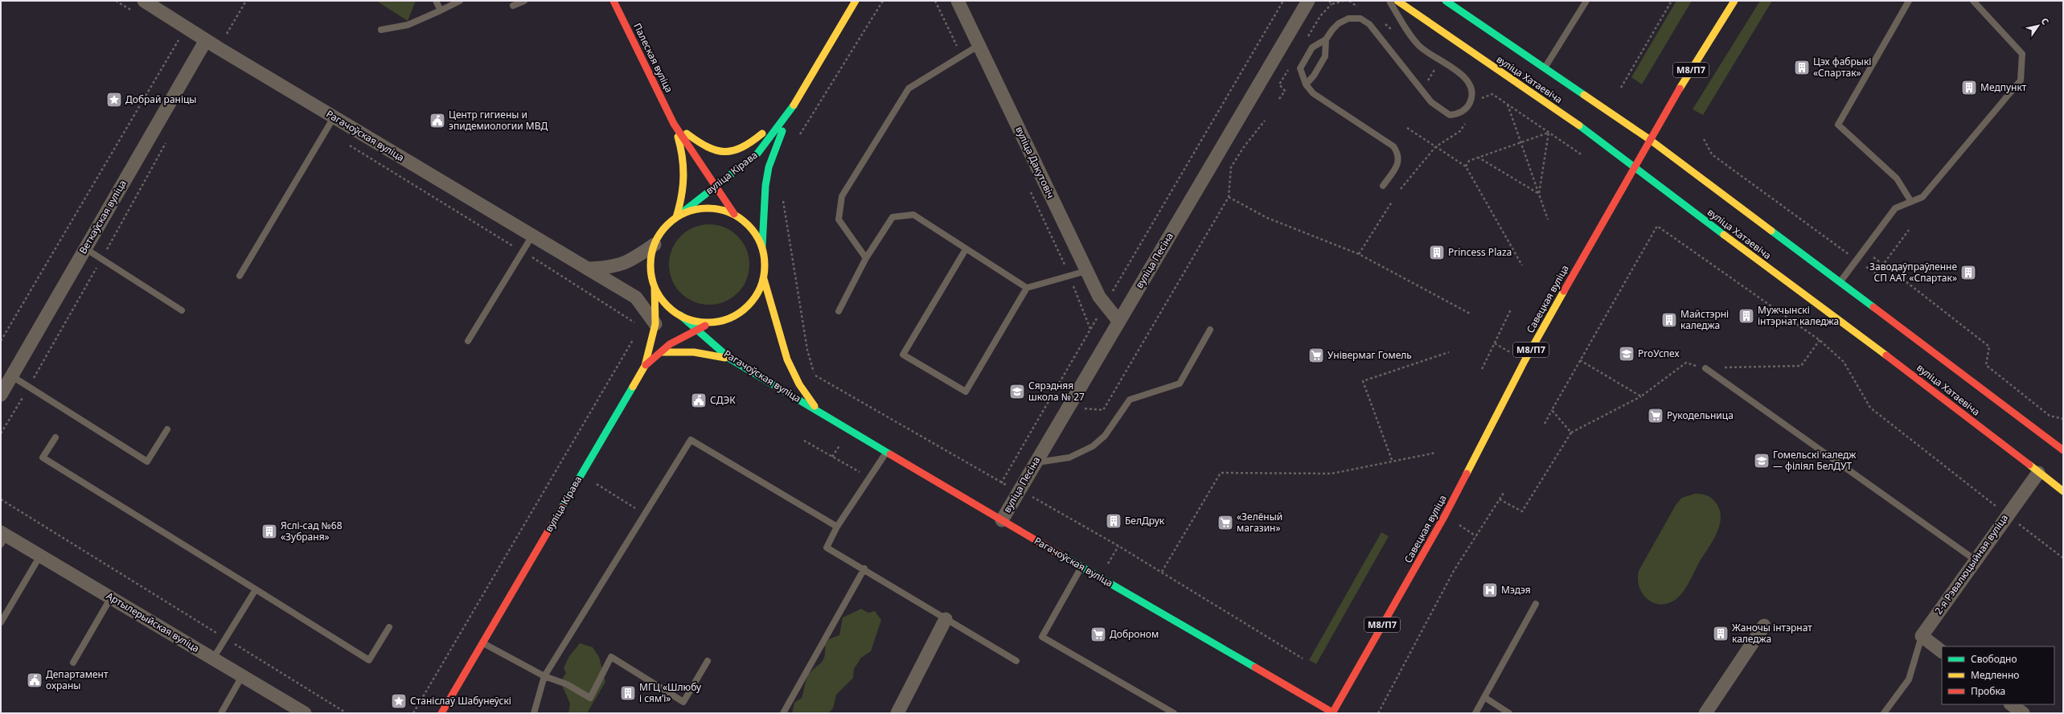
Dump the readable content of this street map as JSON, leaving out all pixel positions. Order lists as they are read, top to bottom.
{
  "streets": {
    "main road": [
      "Палеская вуліца",
      "М8/П7",
      "вуліца Хатаевіча",
      "Рагачоўская вуліца",
      "вуліца Кірава",
      "Савецкая вуліца"
    ],
    "street": [
      "вуліца Дакутовіч",
      "Веткаўская вуліца",
      "вуліца Песіна",
      "2-я Рэвалюцыйная вуліца",
      "Артылерыйская вуліца"
    ]
  },
  "crossings": [
    ["Палеская вуліца", "Рагачоўская вуліца"],
    ["Палеская вуліца", "вуліца Кірава"],
    ["вуліца Хатаевіча", "Савецкая вуліца"],
    ["вуліца Хатаевіча", "2-я Рэвалюцыйная вуліца"],
    ["Рагачоўская вуліца", "вуліца Кірава"],
    ["Рагачоўская вуліца", "Веткаўская вуліца"],
    ["Рагачоўская вуліца", "вуліца Песіна"],
    ["Рагачоўская вуліца", "Савецкая вуліца"],
    ["вуліца Дакутовіч", "вуліца Песіна"]
  ],
  "places": {
    "building": [
      "Цэх фабрыкі «Спартак»",
      "Медпункт",
      "Princess Plaza",
      "Заводаўпраўленне СП ААТ «Спартак»",
      "Мужчынскі інтэрнат каледжа",
      "Майстэрні каледжа",
      "БелДрук",
      "Яслі-сад №68 «Зубраня»",
      "Жаночы інтэрнат каледжа",
      "МГЦ «Шлюбу і сямʼі»"
    ],
    "place": ["Добрай раніцы", "Станіслаў Шабунеўскі"],
    "public building": ["Центр гигиены и эпидемиологии МВД", "СДЭК", "Департамент охраны"],
    "school or university": ["ProУспех", "Сярэдняя школа № 27", "Гомельскі каледж — філіял БелДУТ"],
    "supermarket": [
      "Універмаг Гомель",
      "Рукодельница",
      "«Зелёный магазин»",
      "Доброном"
    ],
    "hospital": ["Мэдэя"]
  },
  "legend": ["Свободно", "Медленно", "Пробка"],
  "north": "top right"
}
